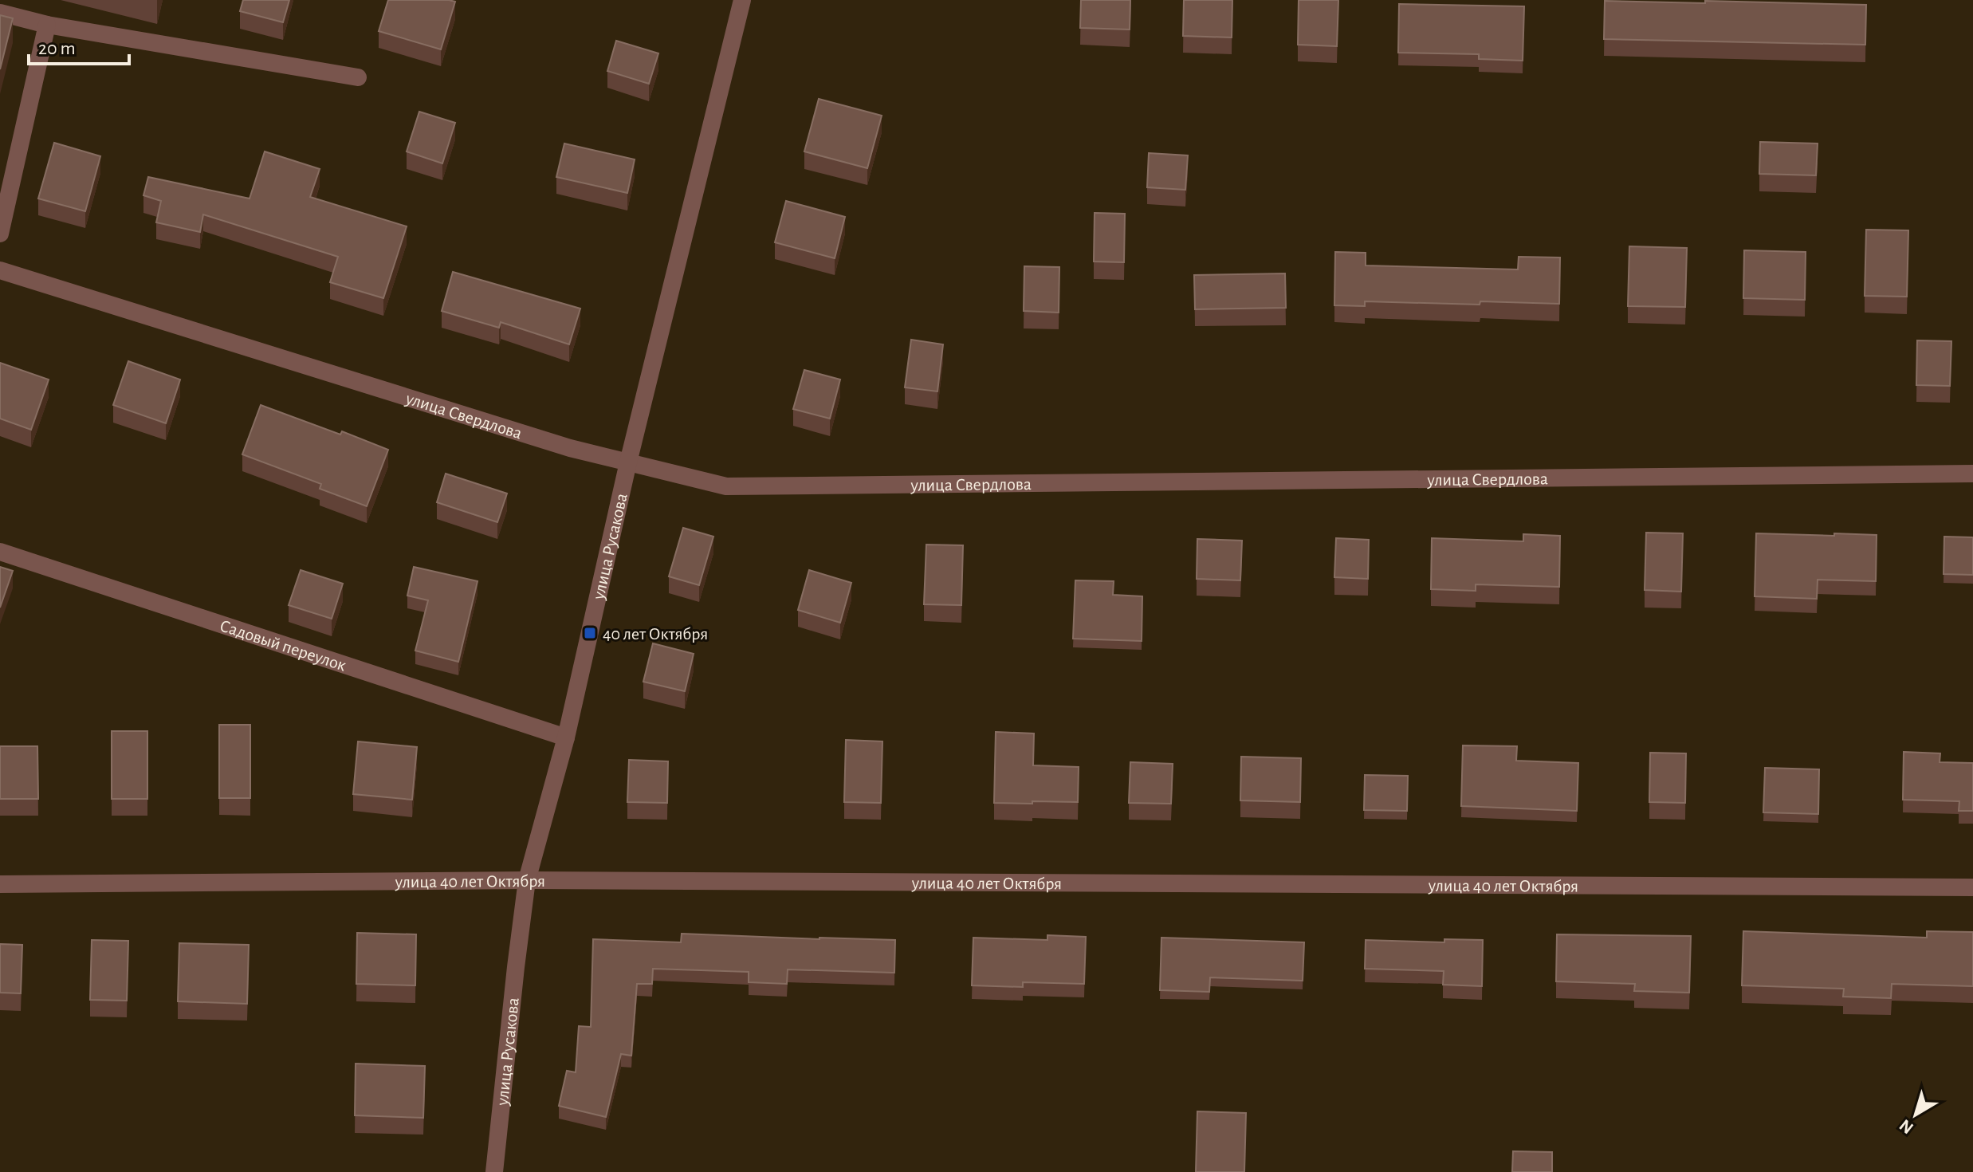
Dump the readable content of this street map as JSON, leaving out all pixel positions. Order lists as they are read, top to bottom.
{
  "streets": {
    "street": [
      "улица Свердлова",
      "улица Русакова",
      "Садовый переулок",
      "улица 40 лет Октября"
    ]
  },
  "crossings": [
    ["улица Свердлова", "улица Русакова"],
    ["улица Русакова", "Садовый переулок"],
    ["улица Русакова", "улица 40 лет Октября"]
  ],
  "places": {
    "transit": ["40 лет Октября"]
  },
  "scale_bar": "20 m",
  "north": "bottom left"
}
